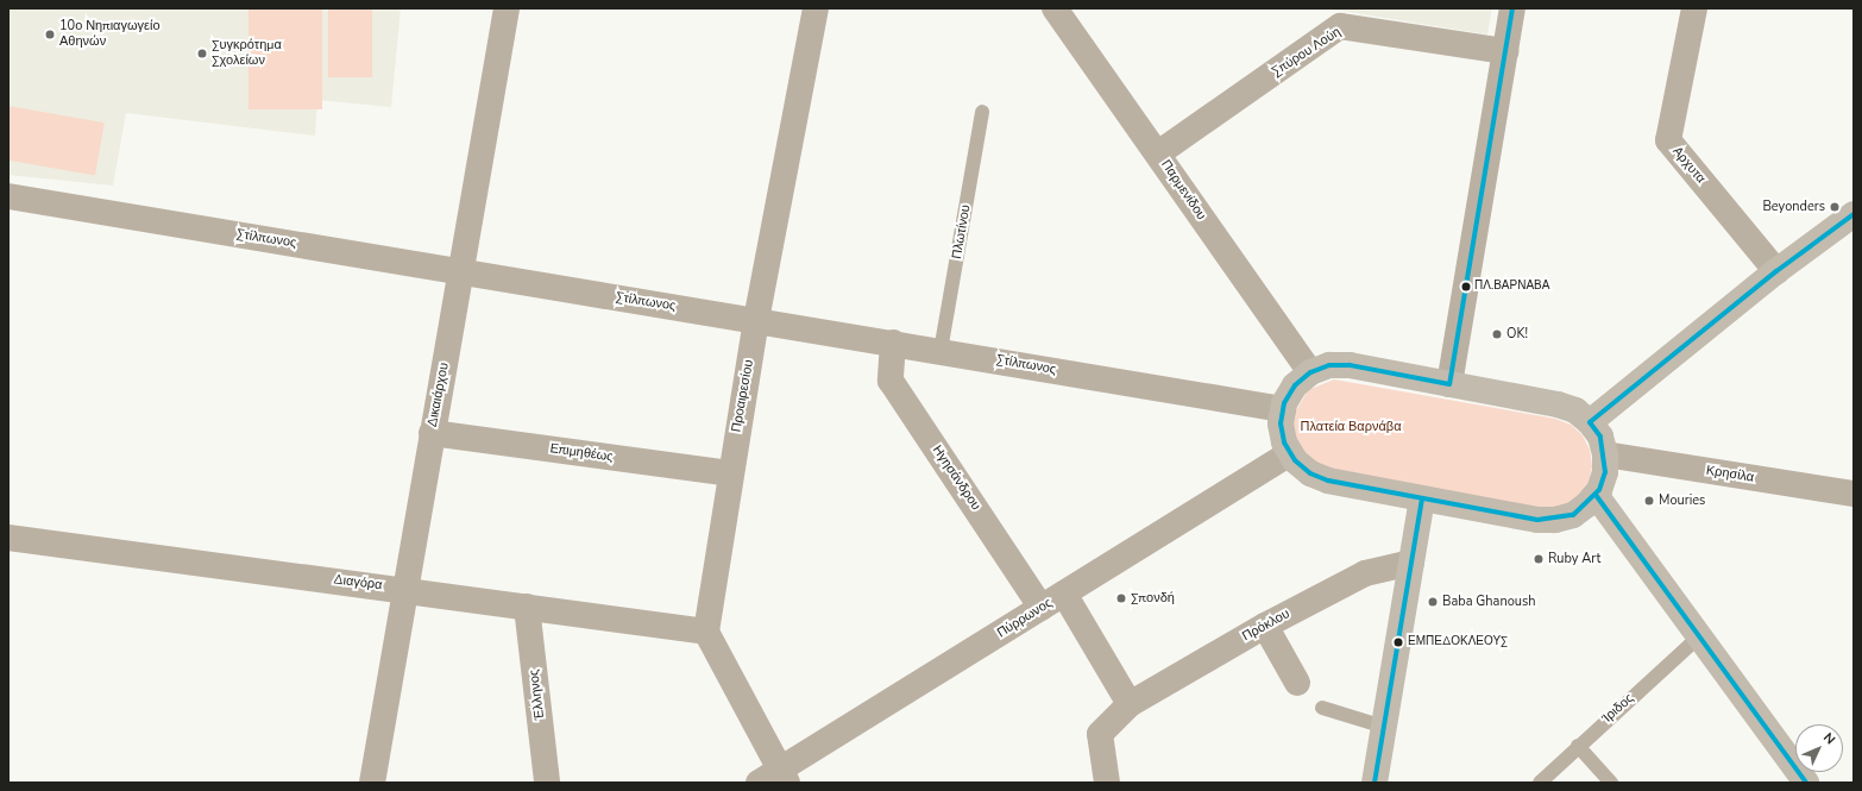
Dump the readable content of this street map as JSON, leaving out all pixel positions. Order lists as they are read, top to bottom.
{
  "streets": {
    "street": [
      "Σπύρου Λούη",
      "Αρχυτα",
      "Παρμενίδου",
      "Στίλπωνος",
      "Δικαιάρχου",
      "Προαιρεσίου",
      "Επιμηθέως",
      "Κρησίλα",
      "Ηγησάνδρου",
      "Διαγόρα",
      "Πύρρωνος",
      "Πρόκλου",
      "Έλληνος"
    ],
    "lane": ["Πλωτίνου", "Ίριδος"]
  },
  "crossings": [
    ["Σπύρου Λούη", "Παρμενίδου"],
    ["Πλωτίνου", "Στίλπωνος"],
    ["Στίλπωνος", "Δικαιάρχου"],
    ["Στίλπωνος", "Προαιρεσίου"],
    ["Στίλπωνος", "Ηγησάνδρου"],
    ["Δικαιάρχου", "Επιμηθέως"],
    ["Δικαιάρχου", "Διαγόρα"],
    ["Προαιρεσίου", "Επιμηθέως"],
    ["Προαιρεσίου", "Διαγόρα"],
    ["Ηγησάνδρου", "Πύρρωνος"],
    ["Διαγόρα", "Έλληνος"]
  ],
  "parks": ["Πλατεία Βαρνάβα"],
  "places": [
    "10ο Νηπιαγωγείο Αθηνών",
    "Συγκρότημα Σχολείων",
    "Beyonders",
    "ΠΛ.ΒΑΡΝΑΒΑ",
    "OK!",
    "Mouries",
    "Ruby Art",
    "Σπονδή",
    "Baba Ghanoush",
    "ΕΜΠΕΔΟΚΛΕΟΥΣ"
  ],
  "north": "top right"
}
